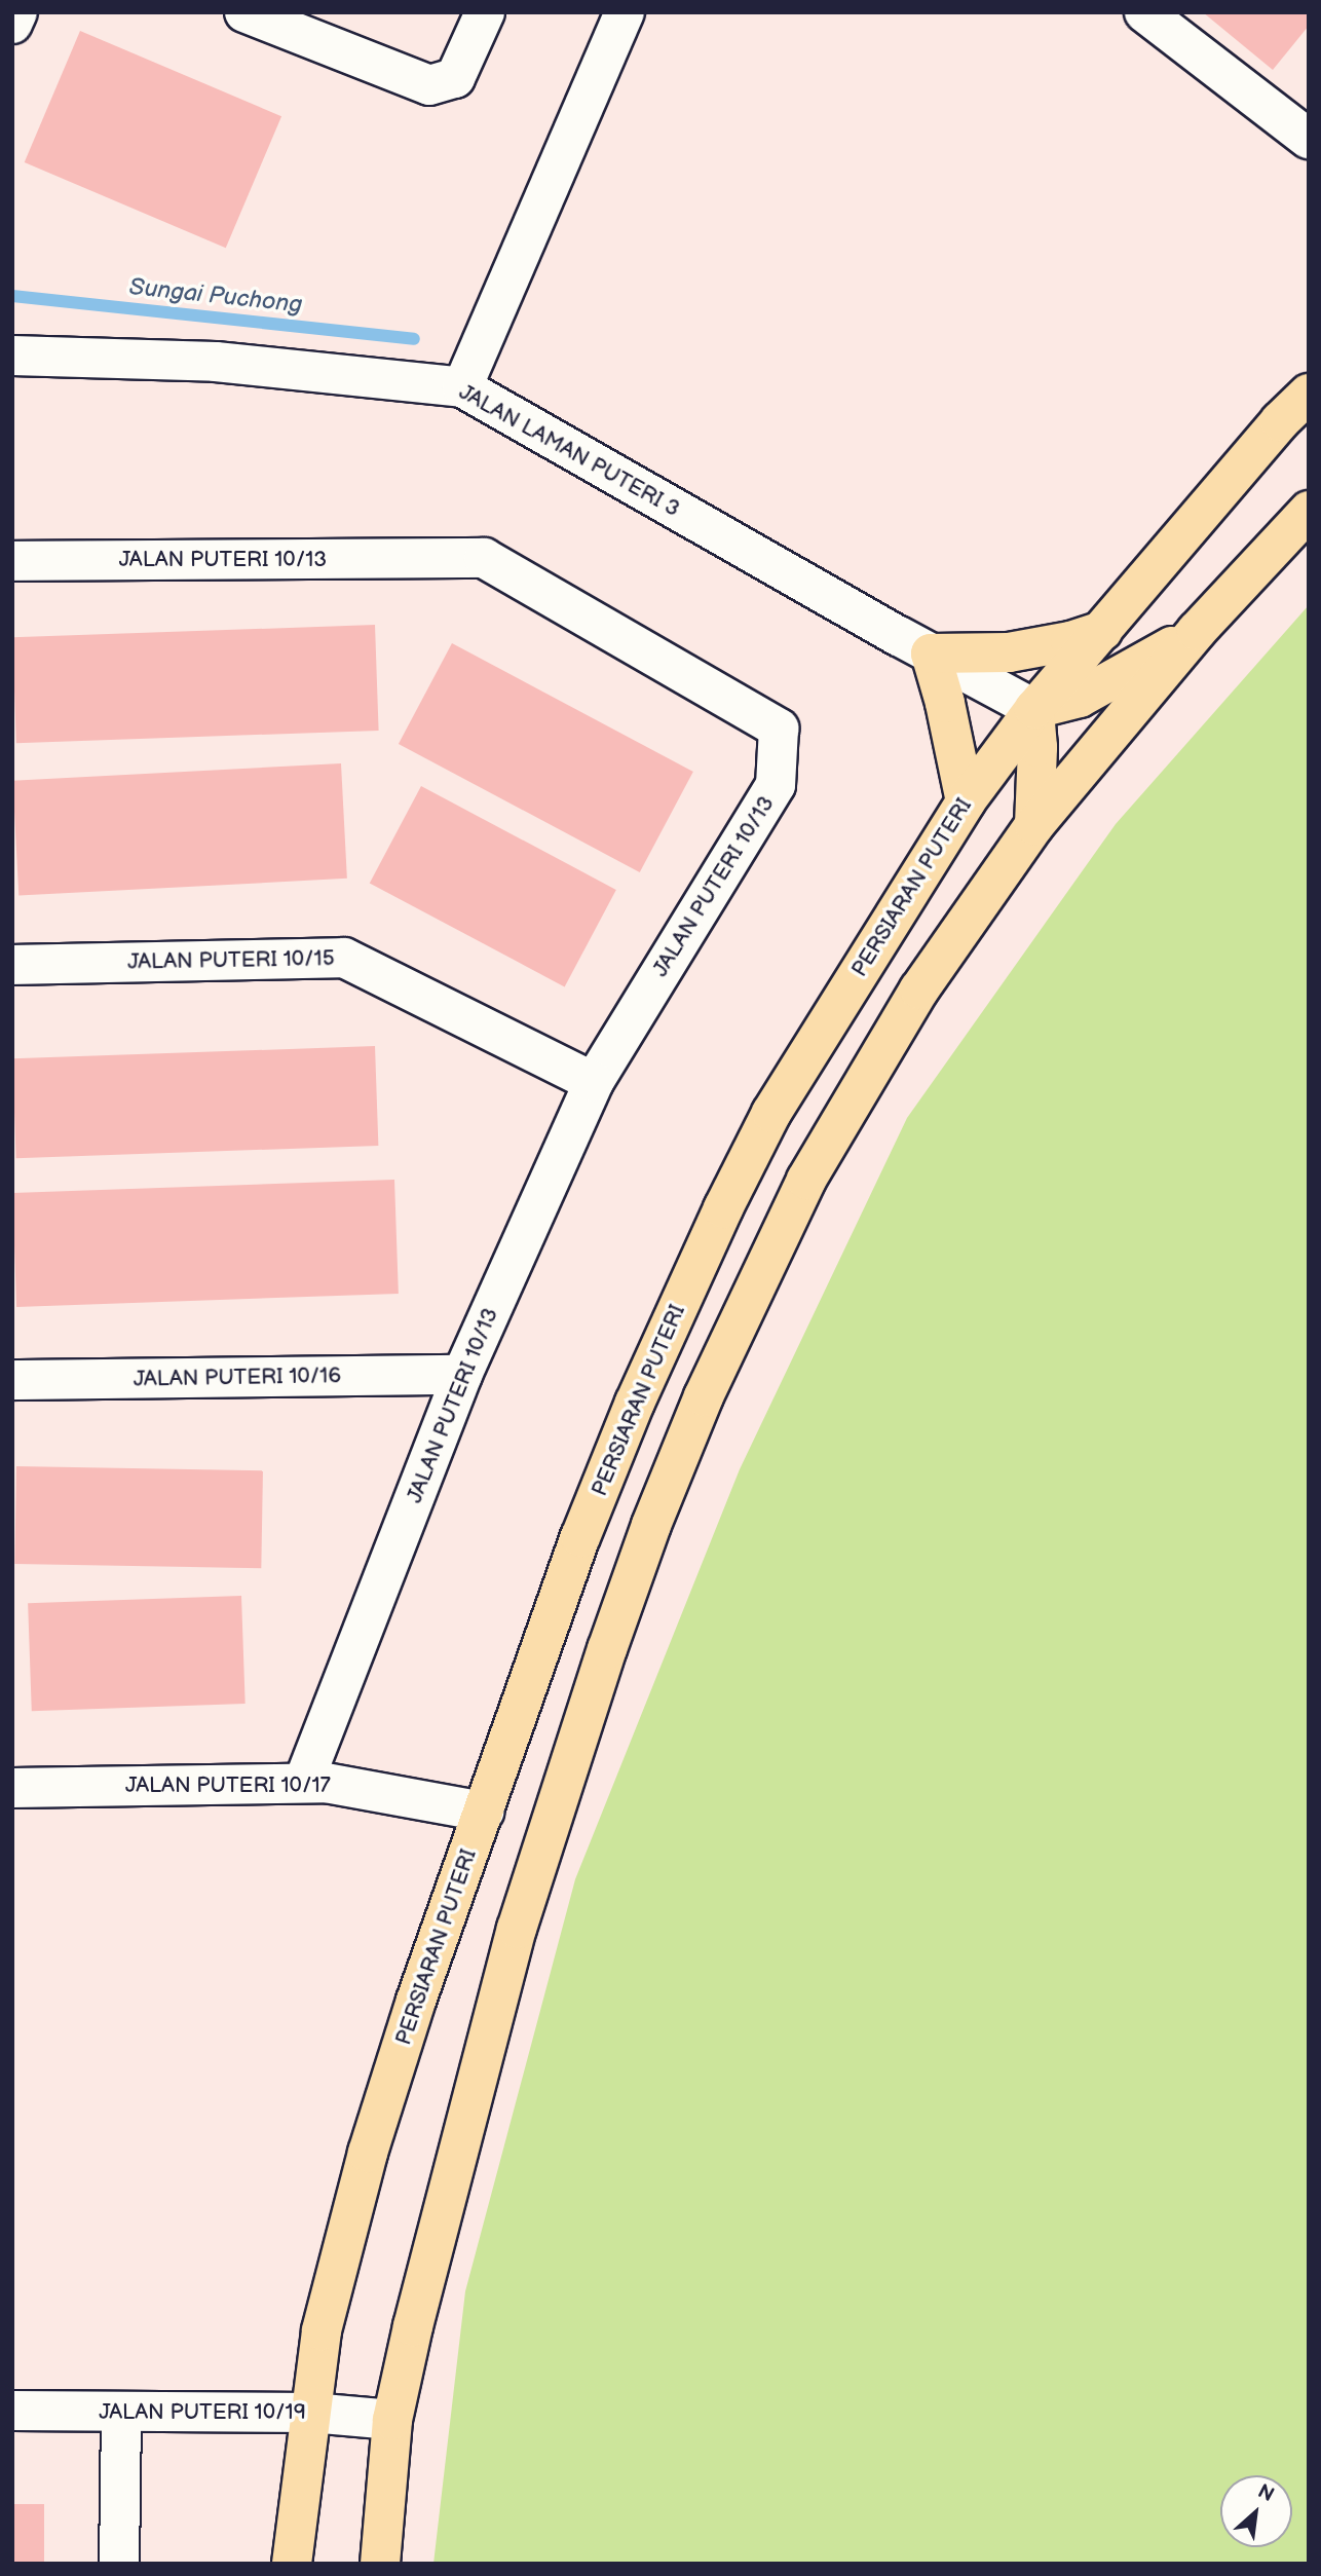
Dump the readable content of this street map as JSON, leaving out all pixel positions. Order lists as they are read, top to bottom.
{
  "streets": {
    "main road": ["PERSIARAN PUTERI"],
    "street": [
      "JALAN LAMAN PUTERI 3",
      "JALAN PUTERI 10/13",
      "JALAN PUTERI 10/15",
      "JALAN PUTERI 10/16",
      "JALAN PUTERI 10/17",
      "JALAN PUTERI 10/19"
    ]
  },
  "crossings": [
    ["JALAN LAMAN PUTERI 3", "PERSIARAN PUTERI"],
    ["JALAN PUTERI 10/13", "JALAN PUTERI 10/15"],
    ["JALAN PUTERI 10/13", "JALAN PUTERI 10/16"],
    ["JALAN PUTERI 10/13", "JALAN PUTERI 10/17"],
    ["PERSIARAN PUTERI", "JALAN PUTERI 10/17"],
    ["PERSIARAN PUTERI", "JALAN PUTERI 10/19"]
  ],
  "water": ["Sungai Puchong"],
  "north": "top right"
}
